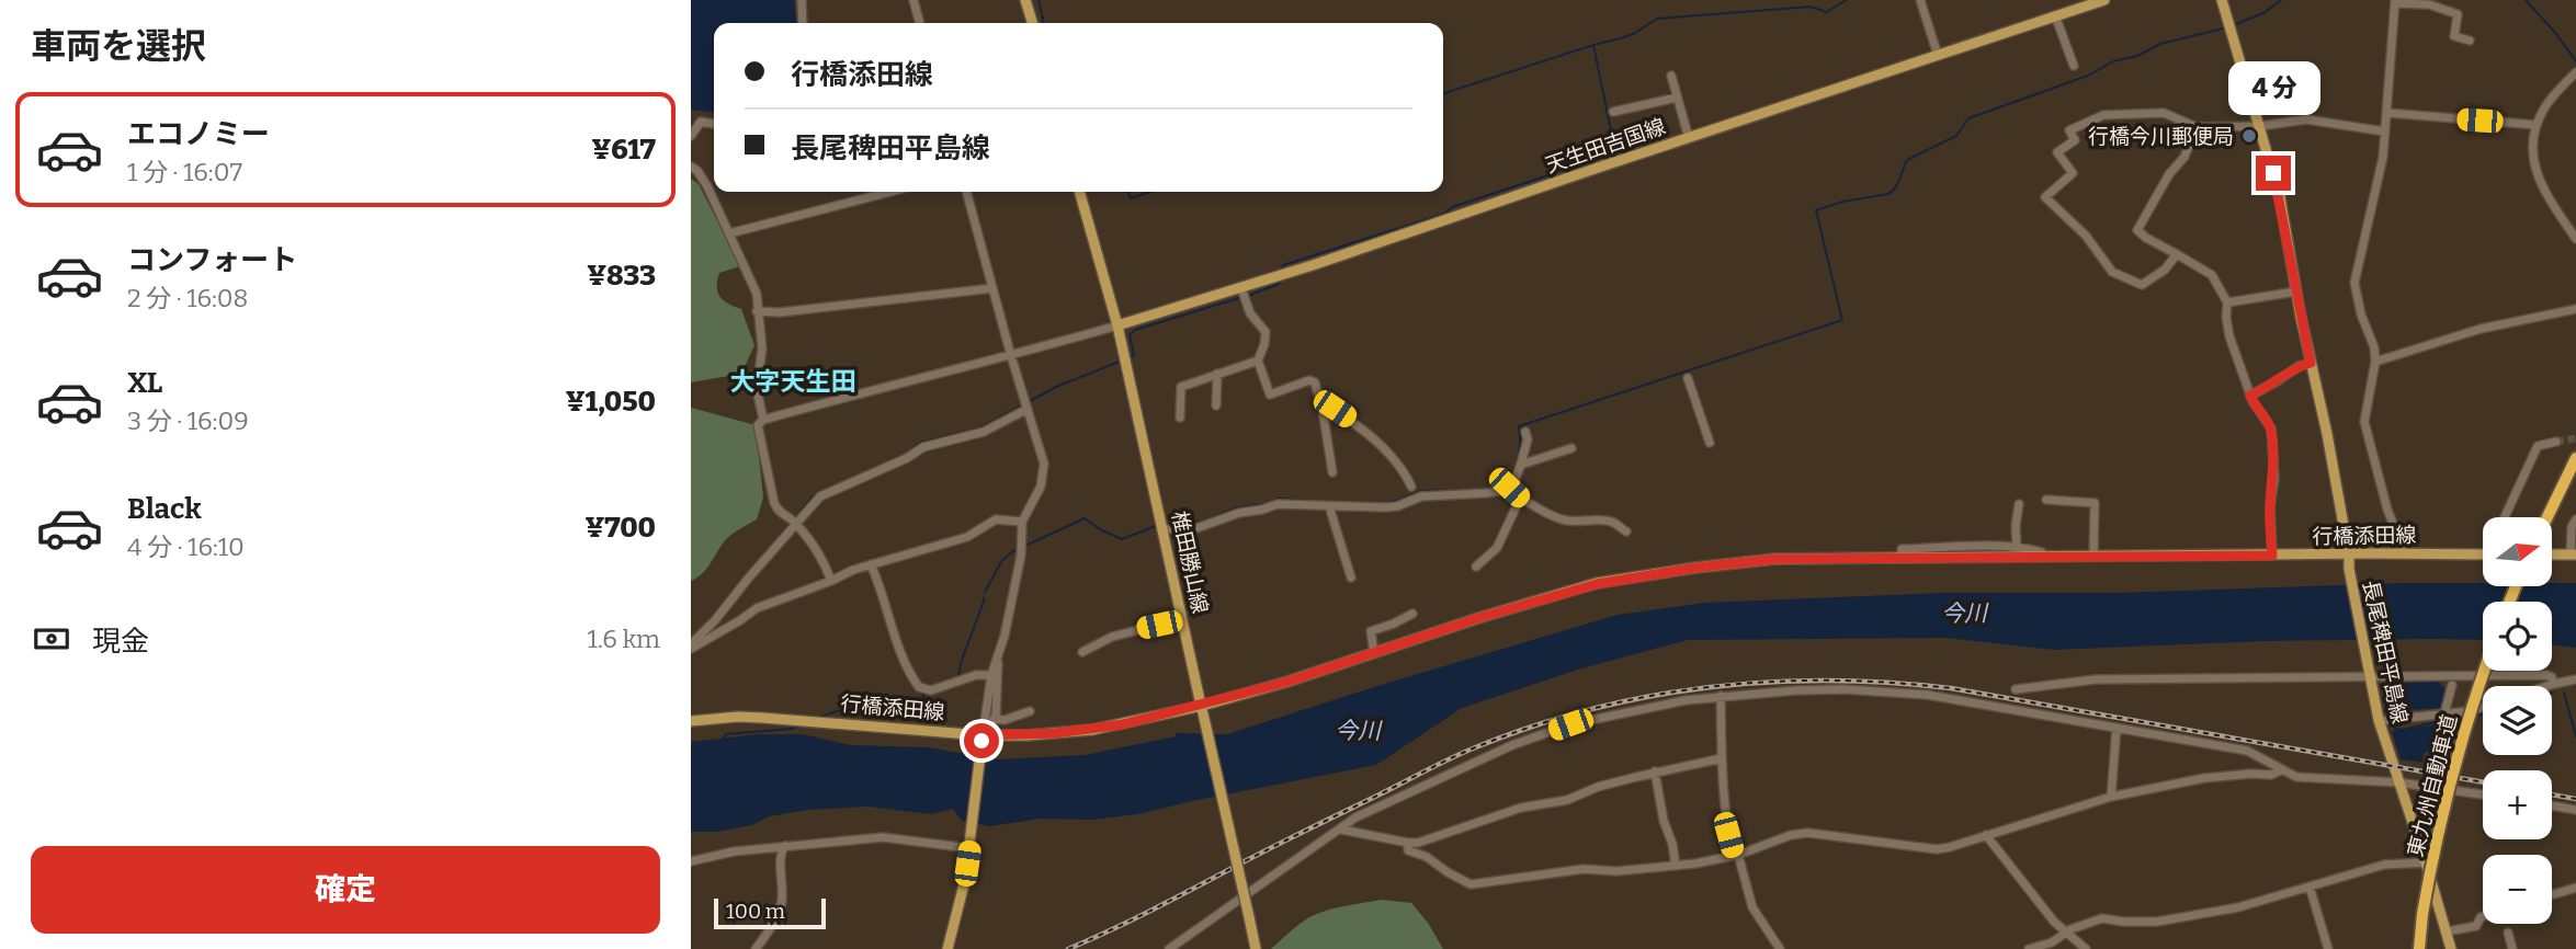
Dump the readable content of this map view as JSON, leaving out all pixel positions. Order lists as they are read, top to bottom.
{
  "streets": {
    "highway": ["東九州自動車道"],
    "main road": [
      "天生田吉国線",
      "行橋添田線",
      "椎田勝山線",
      "長尾稗田平島線"
    ]
  },
  "crossings": [
    ["天生田吉国線", "椎田勝山線"],
    ["行橋添田線", "椎田勝山線"],
    ["行橋添田線", "長尾稗田平島線"]
  ],
  "districts": ["大字天生田"],
  "water": ["今川"],
  "places": ["行橋今川郵便局"],
  "scale_bar": "100 m",
  "north": "right",
  "page": {
    "heading": "車両を選択",
    "banner": ["行橋添田線", "長尾稗田平島線"],
    "bubble": "4 分",
    "list": [
      {
        "name": "エコノミー",
        "note": "1 分 · 16:07",
        "value": "¥617"
      },
      {
        "name": "コンフォート",
        "note": "2 分 · 16:08",
        "value": "¥833"
      },
      {
        "name": "XL",
        "note": "3 分 · 16:09",
        "value": "¥1,050"
      },
      {
        "name": "Black",
        "note": "4 分 · 16:10",
        "value": "¥700"
      }
    ],
    "map_buttons": ["+", "−"],
    "pay": ["現金", "1.6 km"],
    "buttons": "確定",
    "scale": "100 m"
  }
}
